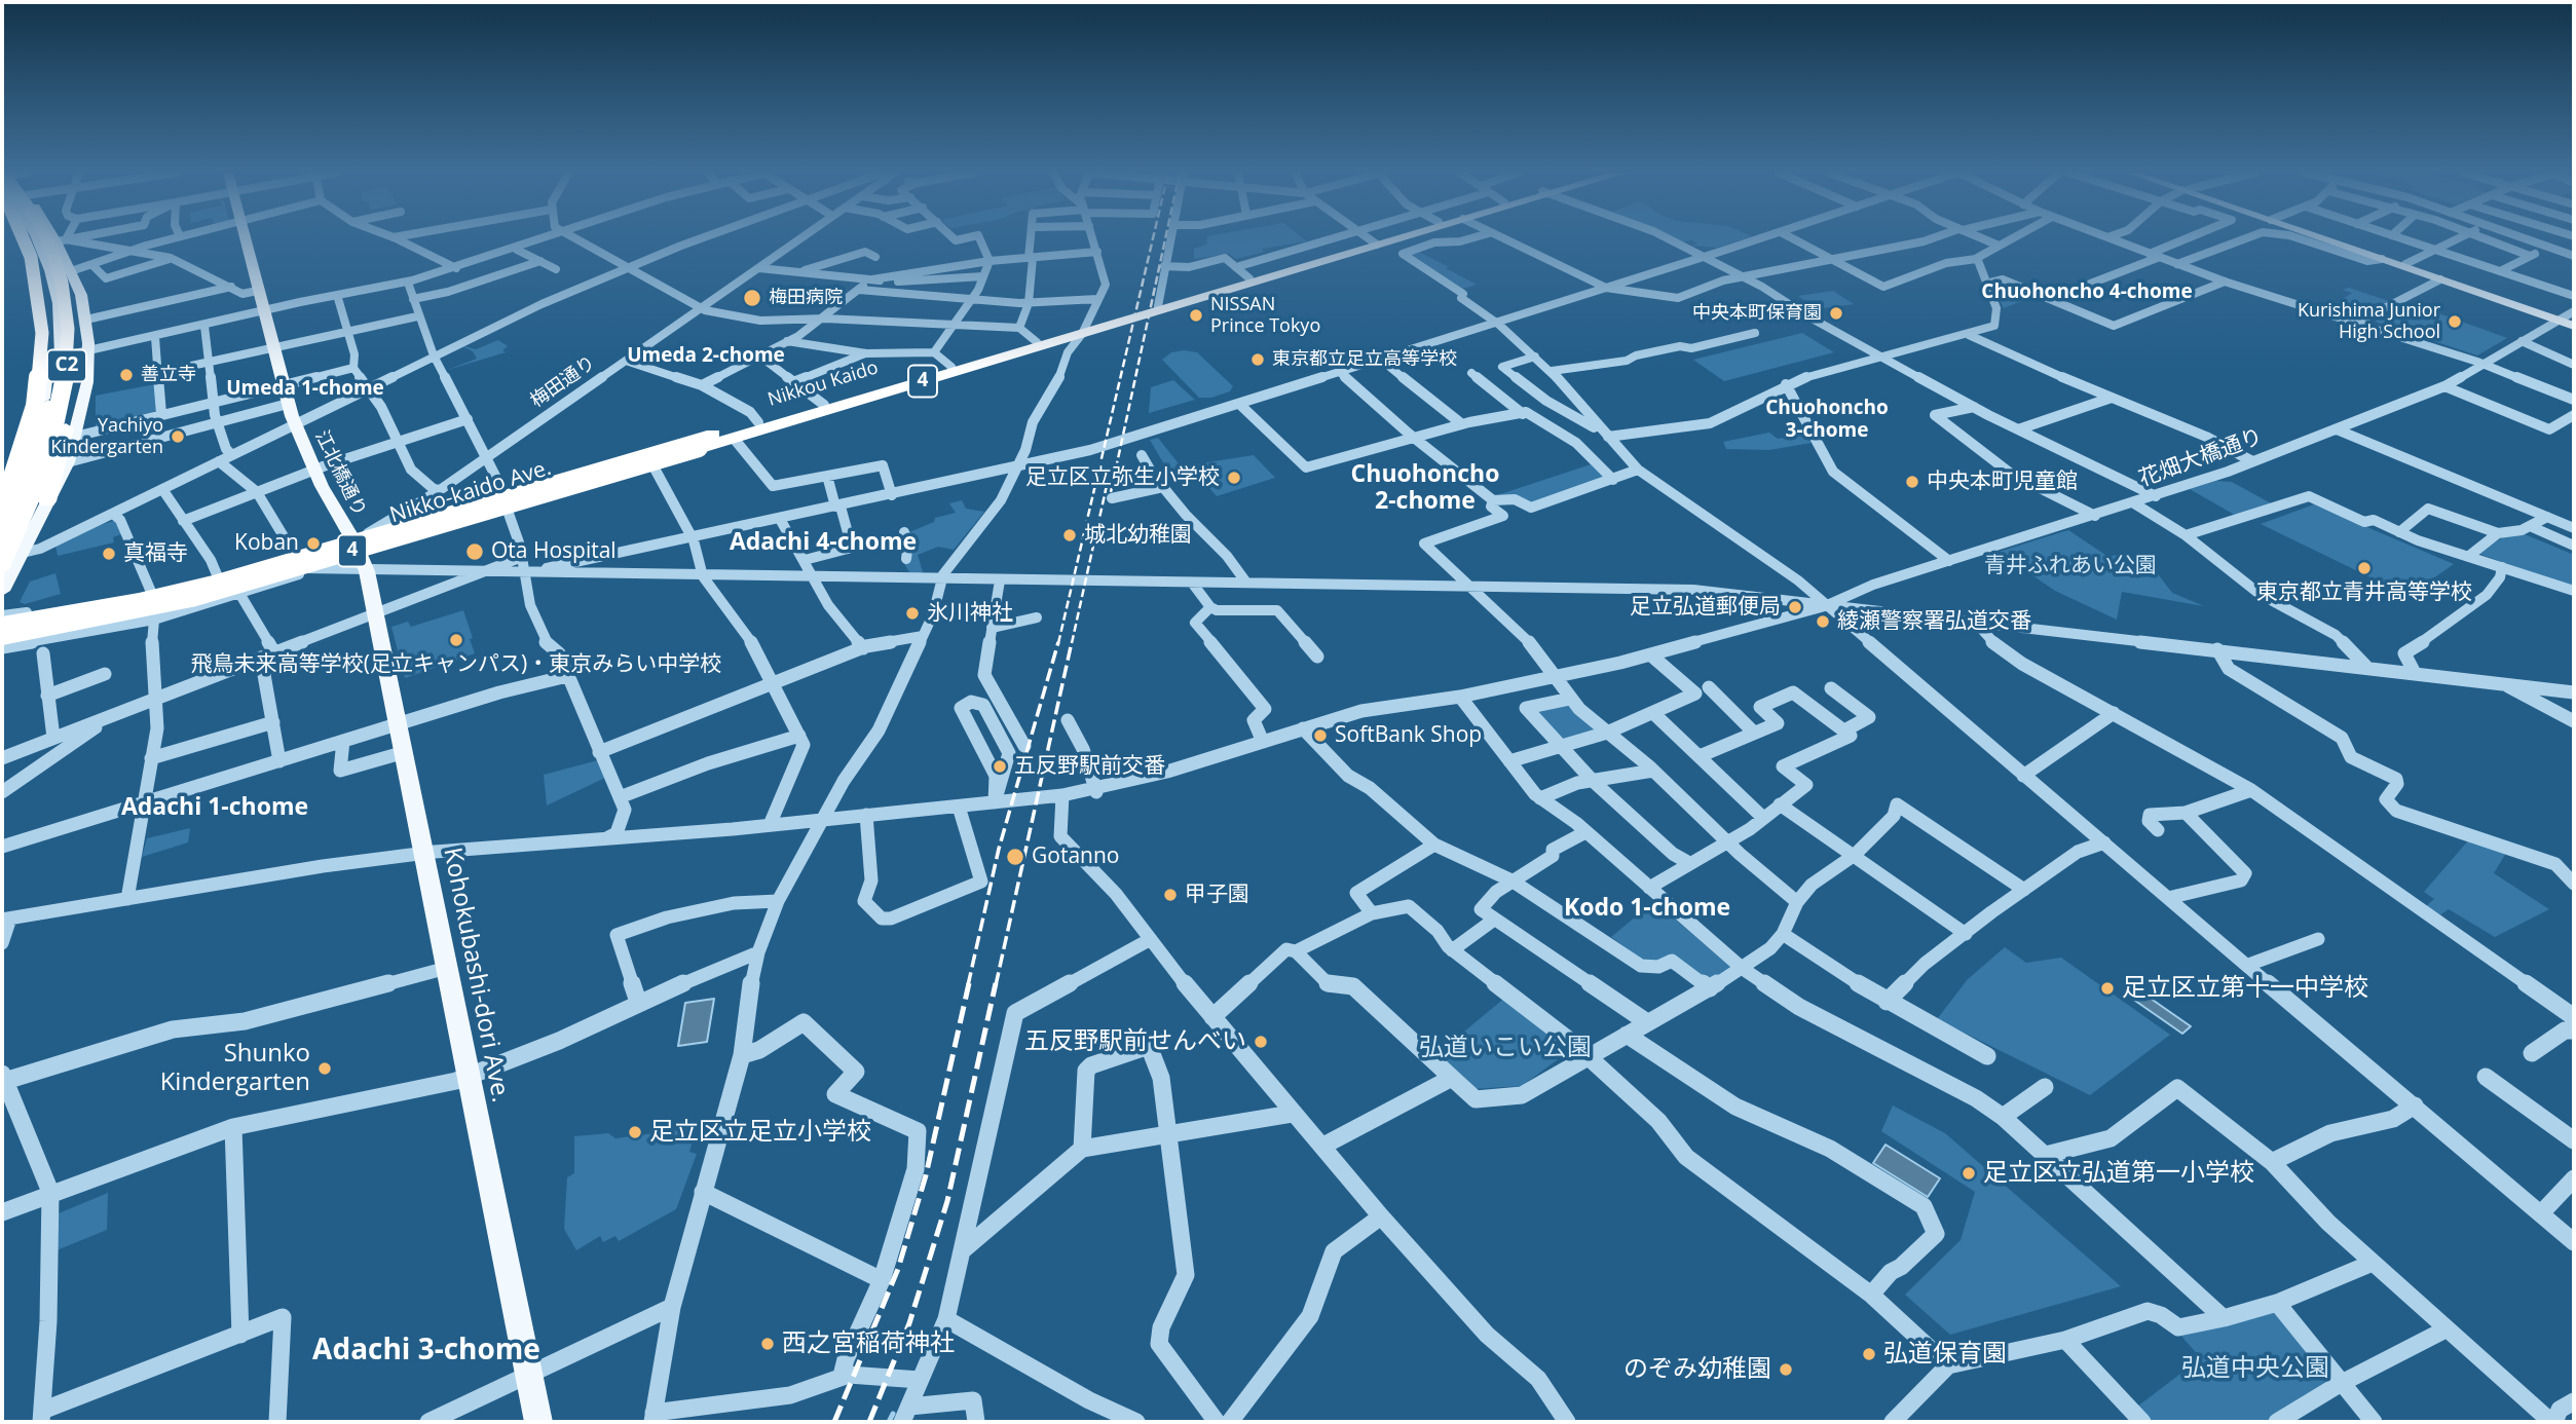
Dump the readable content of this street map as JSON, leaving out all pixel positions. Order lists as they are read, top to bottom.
{
  "streets": {
    "highway": [
      "C2",
      "4",
      "Nikkou Kaido",
      "Nikko-kaido Ave."
    ],
    "main road": ["江北橋通り", "Kohokubashi-dori Ave."],
    "street": ["梅田通り", "花畑大橋通り"]
  },
  "crossings": [
    ["4", "梅田通り"],
    ["4", "Nikkou Kaido"],
    ["4", "江北橋通り"],
    ["4", "Kohokubashi-dori Ave."],
    ["梅田通り", "江北橋通り"],
    ["梅田通り", "Kohokubashi-dori Ave."],
    ["Nikkou Kaido", "Nikko-kaido Ave."],
    ["江北橋通り", "Kohokubashi-dori Ave."]
  ],
  "districts": [
    "Chuohoncho 4-chome",
    "Umeda 2-chome",
    "Umeda 1-chome",
    "Chuohoncho 3-chome",
    "Chuohoncho 2-chome",
    "Adachi 4-chome",
    "Adachi 1-chome",
    "Kodo 1-chome",
    "Adachi 3-chome"
  ],
  "parks": ["青井ふれあい公園", "弘道いこい公園", "弘道中央公園"],
  "places": [
    "梅田病院",
    "中央本町保育園",
    "NISSAN Prince Tokyo",
    "Kurishima Junior High School",
    "東京都立足立高等学校",
    "善立寺",
    "Yachiyo Kindergarten",
    "足立区立弥生小学校",
    "中央本町児童館",
    "城北幼稚園",
    "Koban",
    "Ota Hospital",
    "真福寺",
    "東京都立青井高等学校",
    "足立弘道郵便局",
    "氷川神社",
    "綾瀬警察署弘道交番",
    "飛鳥未来高等学校(足立キャンパス)・東京みらい中学校",
    "SoftBank Shop",
    "五反野駅前交番",
    "Gotanno",
    "甲子園",
    "足立区立第十一中学校",
    "五反野駅前せんべい",
    "Shunko Kindergarten",
    "足立区立足立小学校",
    "足立区立弘道第一小学校",
    "西之宮稲荷神社",
    "弘道保育園",
    "のぞみ幼稚園"
  ]
}
